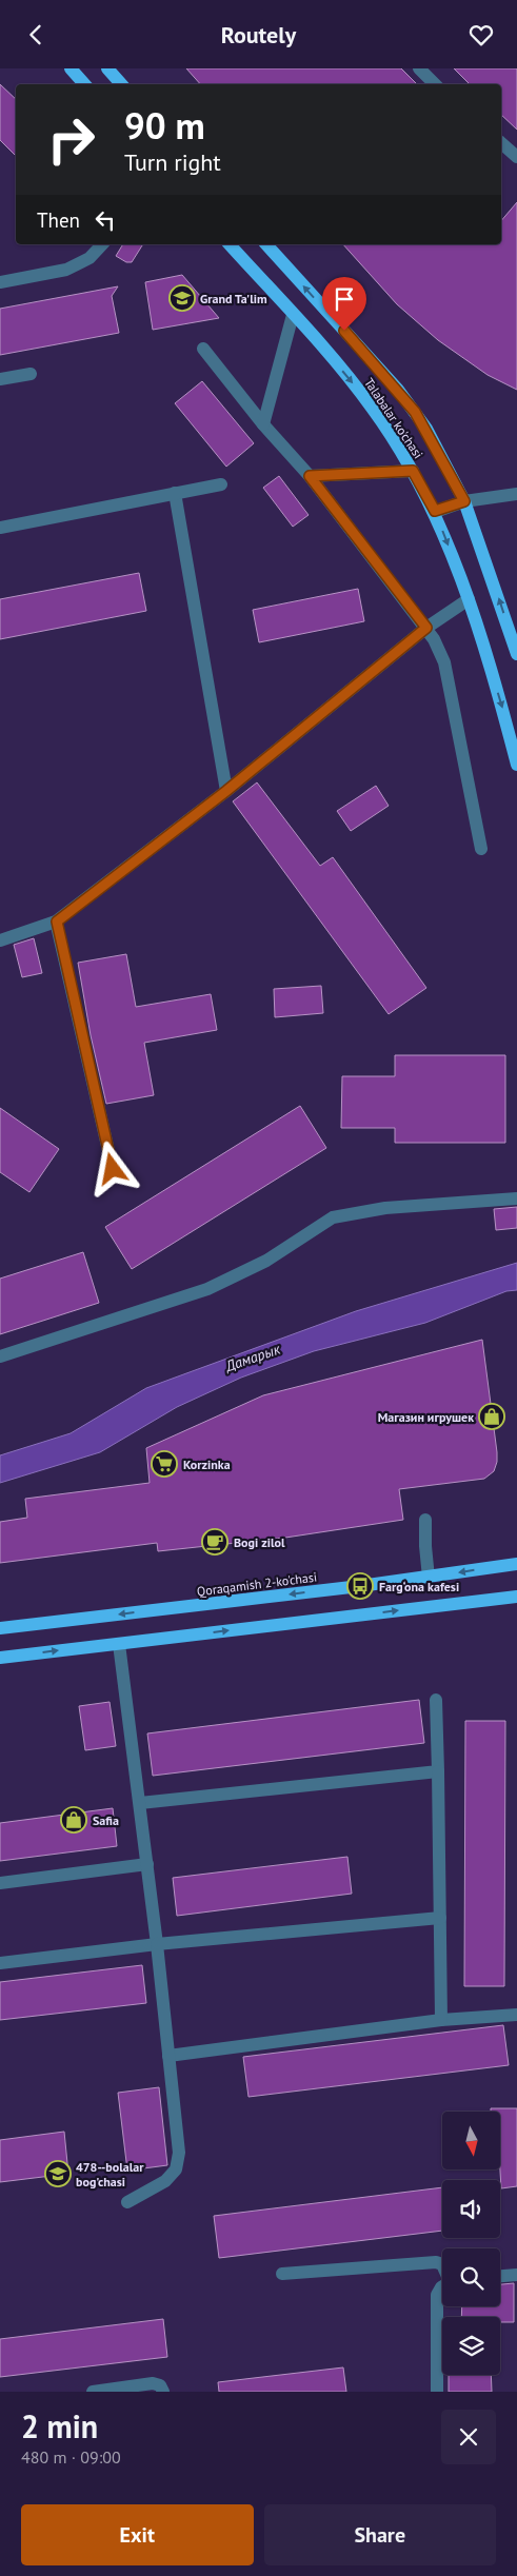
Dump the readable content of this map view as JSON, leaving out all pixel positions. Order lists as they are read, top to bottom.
{
  "streets": {
    "main road": ["Talabalar ko'chasi", "Qoraqamish 2-ko'chasi"]
  },
  "water": ["Дамарык"],
  "places": {
    "school or university": ["Grand Ta'lim", "478--bolalar bog'chasi"],
    "shop": ["Магазин игрушек", "Safia"],
    "supermarket": ["Korzinka"],
    "cafe": ["Bogi zilol"],
    "bus stop": ["Farg‘ona kafesi"]
  },
  "north": "bottom",
  "page": {
    "header": "Routely",
    "turn": ["90 m", "Turn right"],
    "then": "Then",
    "heading": ["2 min", "480 m · 09:00"],
    "buttons": ["Exit", "Share"]
  }
}
